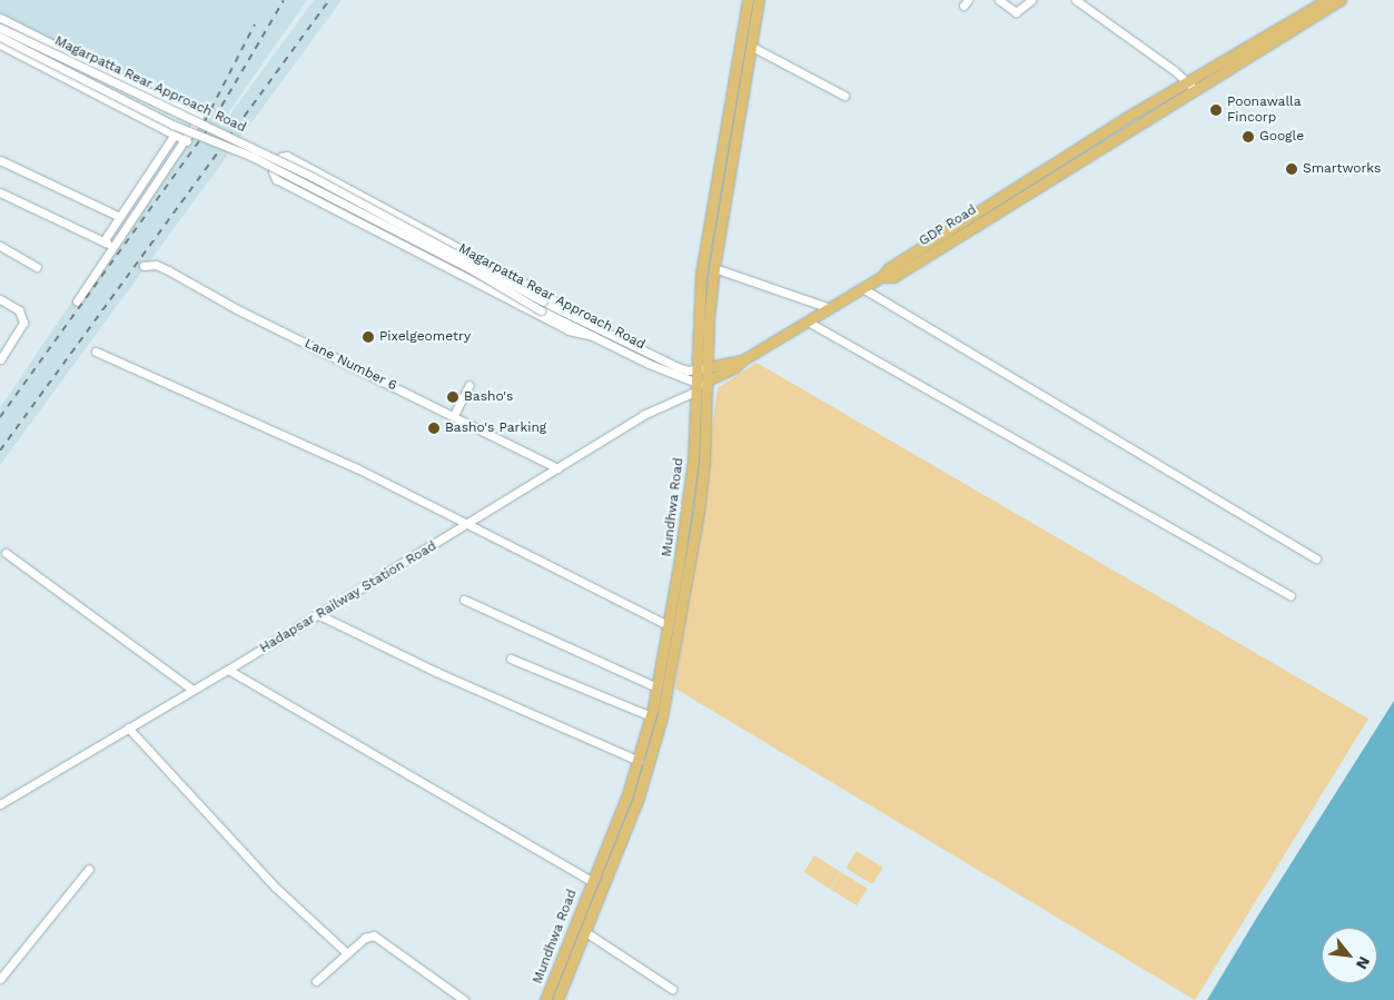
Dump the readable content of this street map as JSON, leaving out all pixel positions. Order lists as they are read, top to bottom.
{
  "streets": {
    "main road": ["GDP Road", "Mundhwa Road"],
    "street": ["Magarpatta Rear Approach Road", "Lane Number 6", "Hadapsar Railway Station Road"]
  },
  "crossings": [
    ["Magarpatta Rear Approach Road", "Mundhwa Road"],
    ["Magarpatta Rear Approach Road", "Hadapsar Railway Station Road"],
    ["Lane Number 6", "Hadapsar Railway Station Road"],
    ["Mundhwa Road", "Hadapsar Railway Station Road"]
  ],
  "places": [
    "Poonawalla Fincorp",
    "Google",
    "Smartworks",
    "Pixelgeometry",
    "Basho's",
    "Basho's Parking"
  ],
  "north": "bottom right"
}
